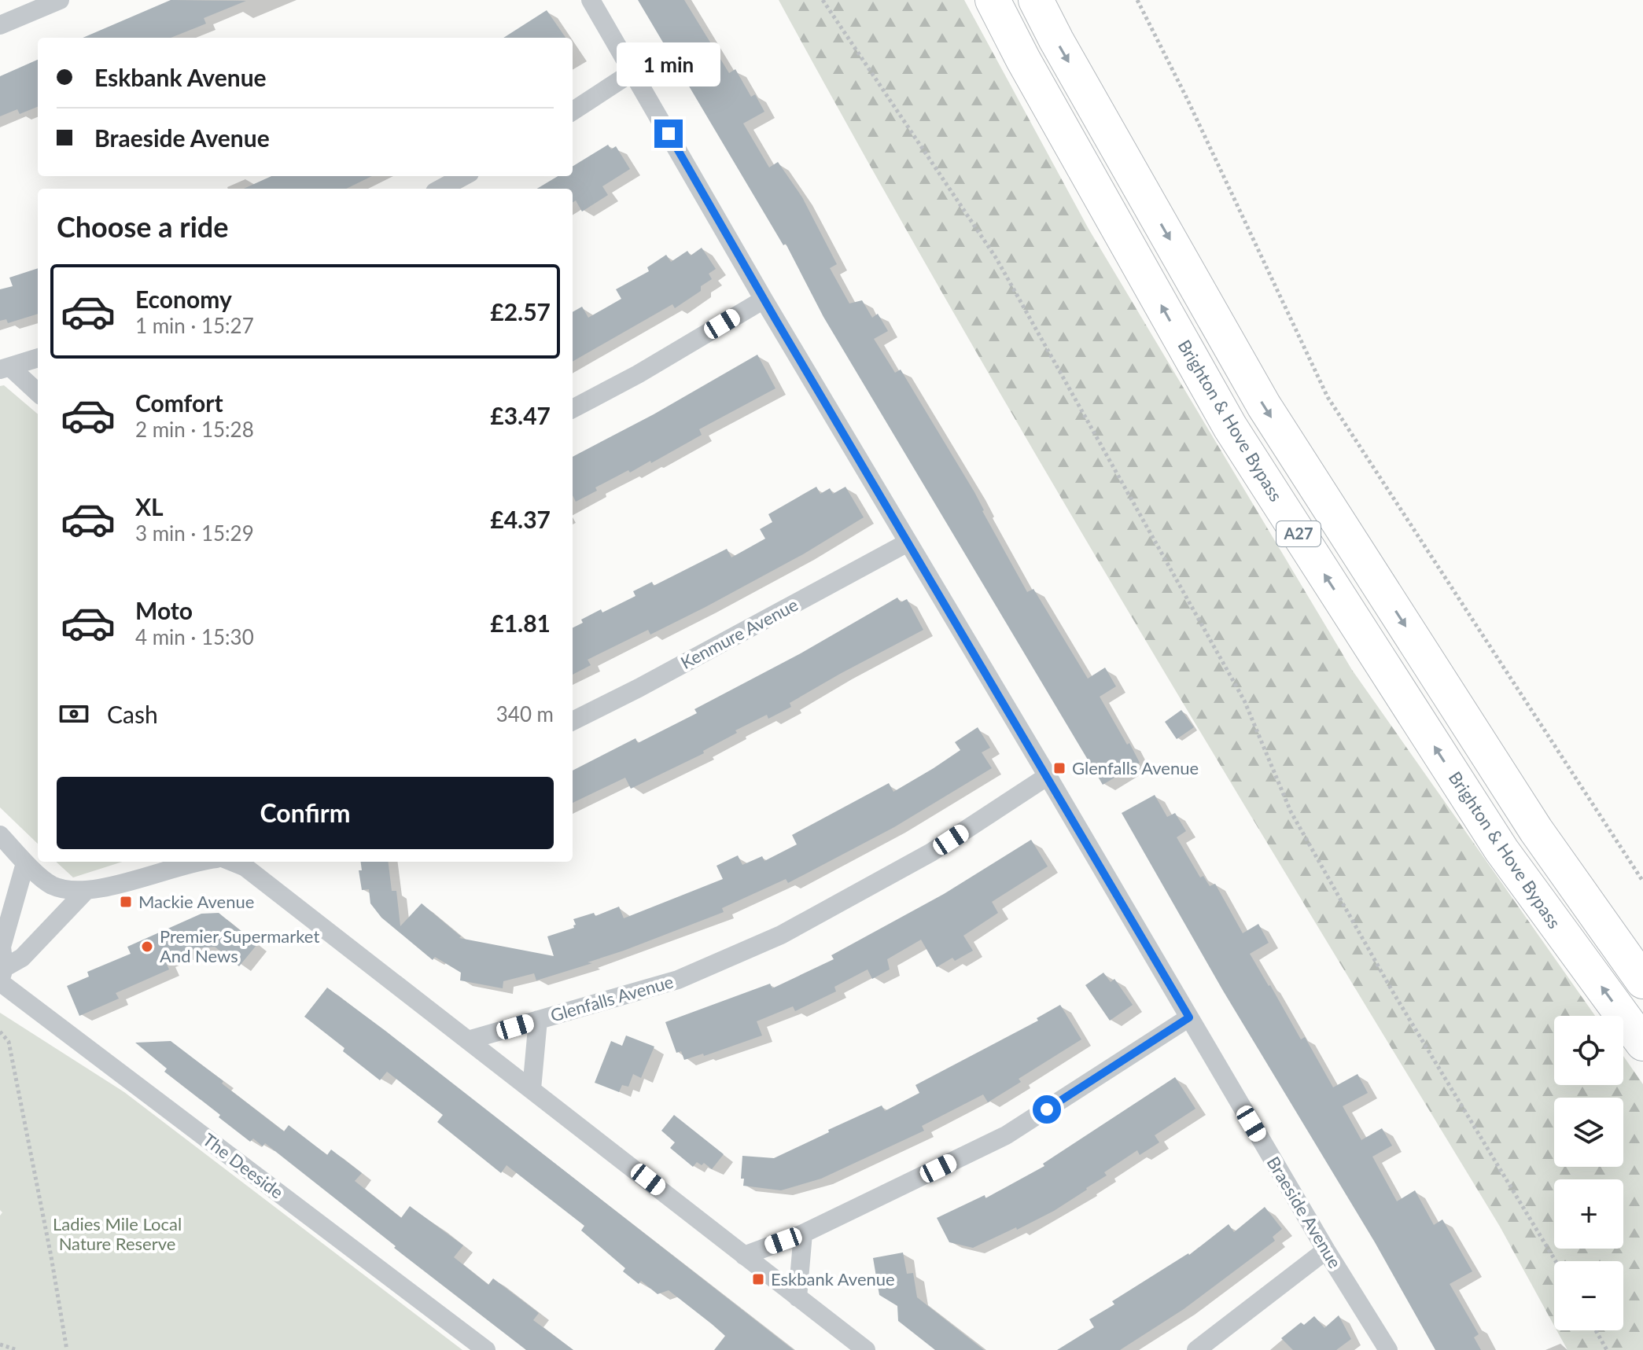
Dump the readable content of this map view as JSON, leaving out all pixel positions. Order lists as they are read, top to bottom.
{
  "streets": {
    "highway": ["Brighton & Hove Bypass", "A27"],
    "street": [
      "Kenmure Avenue",
      "Glenfalls Avenue",
      "The Deeside",
      "Braeside Avenue"
    ]
  },
  "crossings": [
    ["Kenmure Avenue", "Braeside Avenue"],
    ["Glenfalls Avenue", "Braeside Avenue"]
  ],
  "parks": ["Ladies Mile Local Nature Reserve"],
  "places": {
    "transit": ["Glenfalls Avenue", "Mackie Avenue", "Eskbank Avenue"],
    "other": ["Premier Supermarket And News"]
  },
  "page": {
    "banner": ["Eskbank Avenue", "Braeside Avenue"],
    "bubble": "1 min",
    "heading": "Choose a ride",
    "list": [
      {
        "name": "Economy",
        "note": "1 min · 15:27",
        "value": "£2.57"
      },
      {
        "name": "Comfort",
        "note": "2 min · 15:28",
        "value": "£3.47"
      },
      {
        "name": "XL",
        "note": "3 min · 15:29",
        "value": "£4.37"
      },
      {
        "name": "Moto",
        "note": "4 min · 15:30",
        "value": "£1.81"
      }
    ],
    "pay": ["Cash", "340 m"],
    "buttons": "Confirm",
    "map_buttons": ["+", "−"]
  }
}
